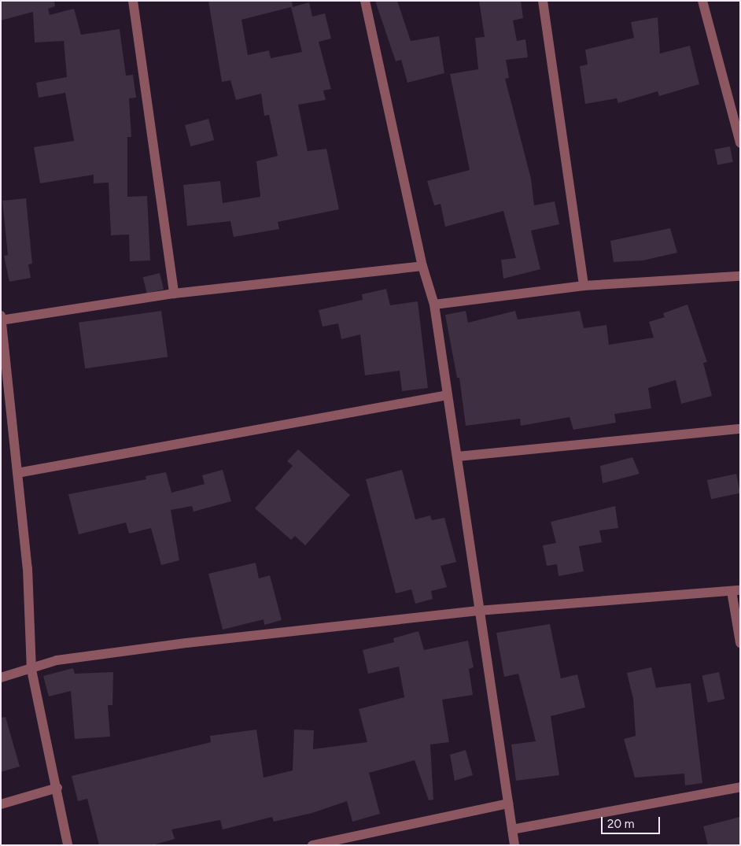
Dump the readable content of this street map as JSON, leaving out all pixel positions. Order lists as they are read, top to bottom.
{
  "scale_bar": "20 m"
}
